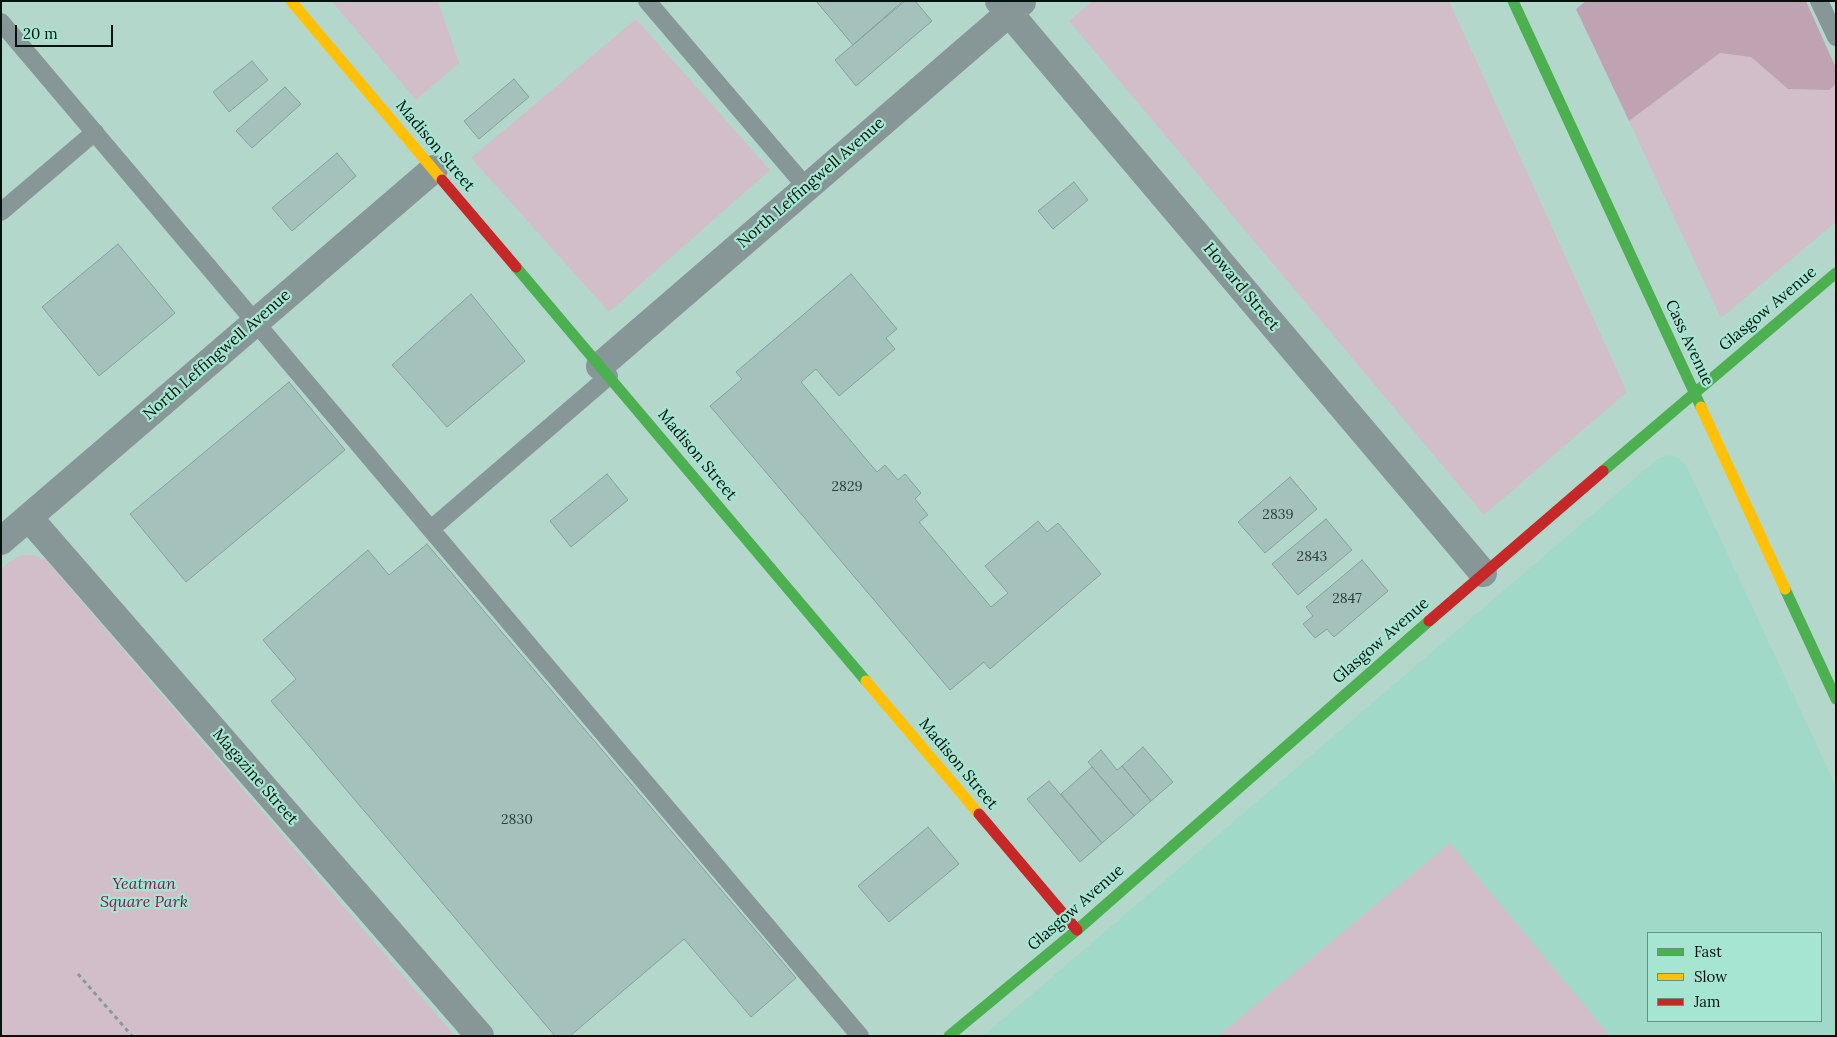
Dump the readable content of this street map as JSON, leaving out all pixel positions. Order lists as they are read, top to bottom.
{
  "streets": {
    "street": [
      "Madison Street",
      "North Leffingwell Avenue",
      "Howard Street",
      "Glasgow Avenue",
      "Cass Avenue",
      "Magazine Street"
    ]
  },
  "crossings": [
    ["Madison Street", "North Leffingwell Avenue"],
    ["Madison Street", "Glasgow Avenue"],
    ["North Leffingwell Avenue", "Howard Street"],
    ["North Leffingwell Avenue", "Magazine Street"],
    ["Howard Street", "Glasgow Avenue"],
    ["Glasgow Avenue", "Cass Avenue"]
  ],
  "parks": ["Yeatman Square Park"],
  "house_numbers": [
    "2829",
    "2839",
    "2843",
    "2847",
    "2830"
  ],
  "legend": ["Fast", "Slow", "Jam"],
  "scale_bar": "20 m"
}
